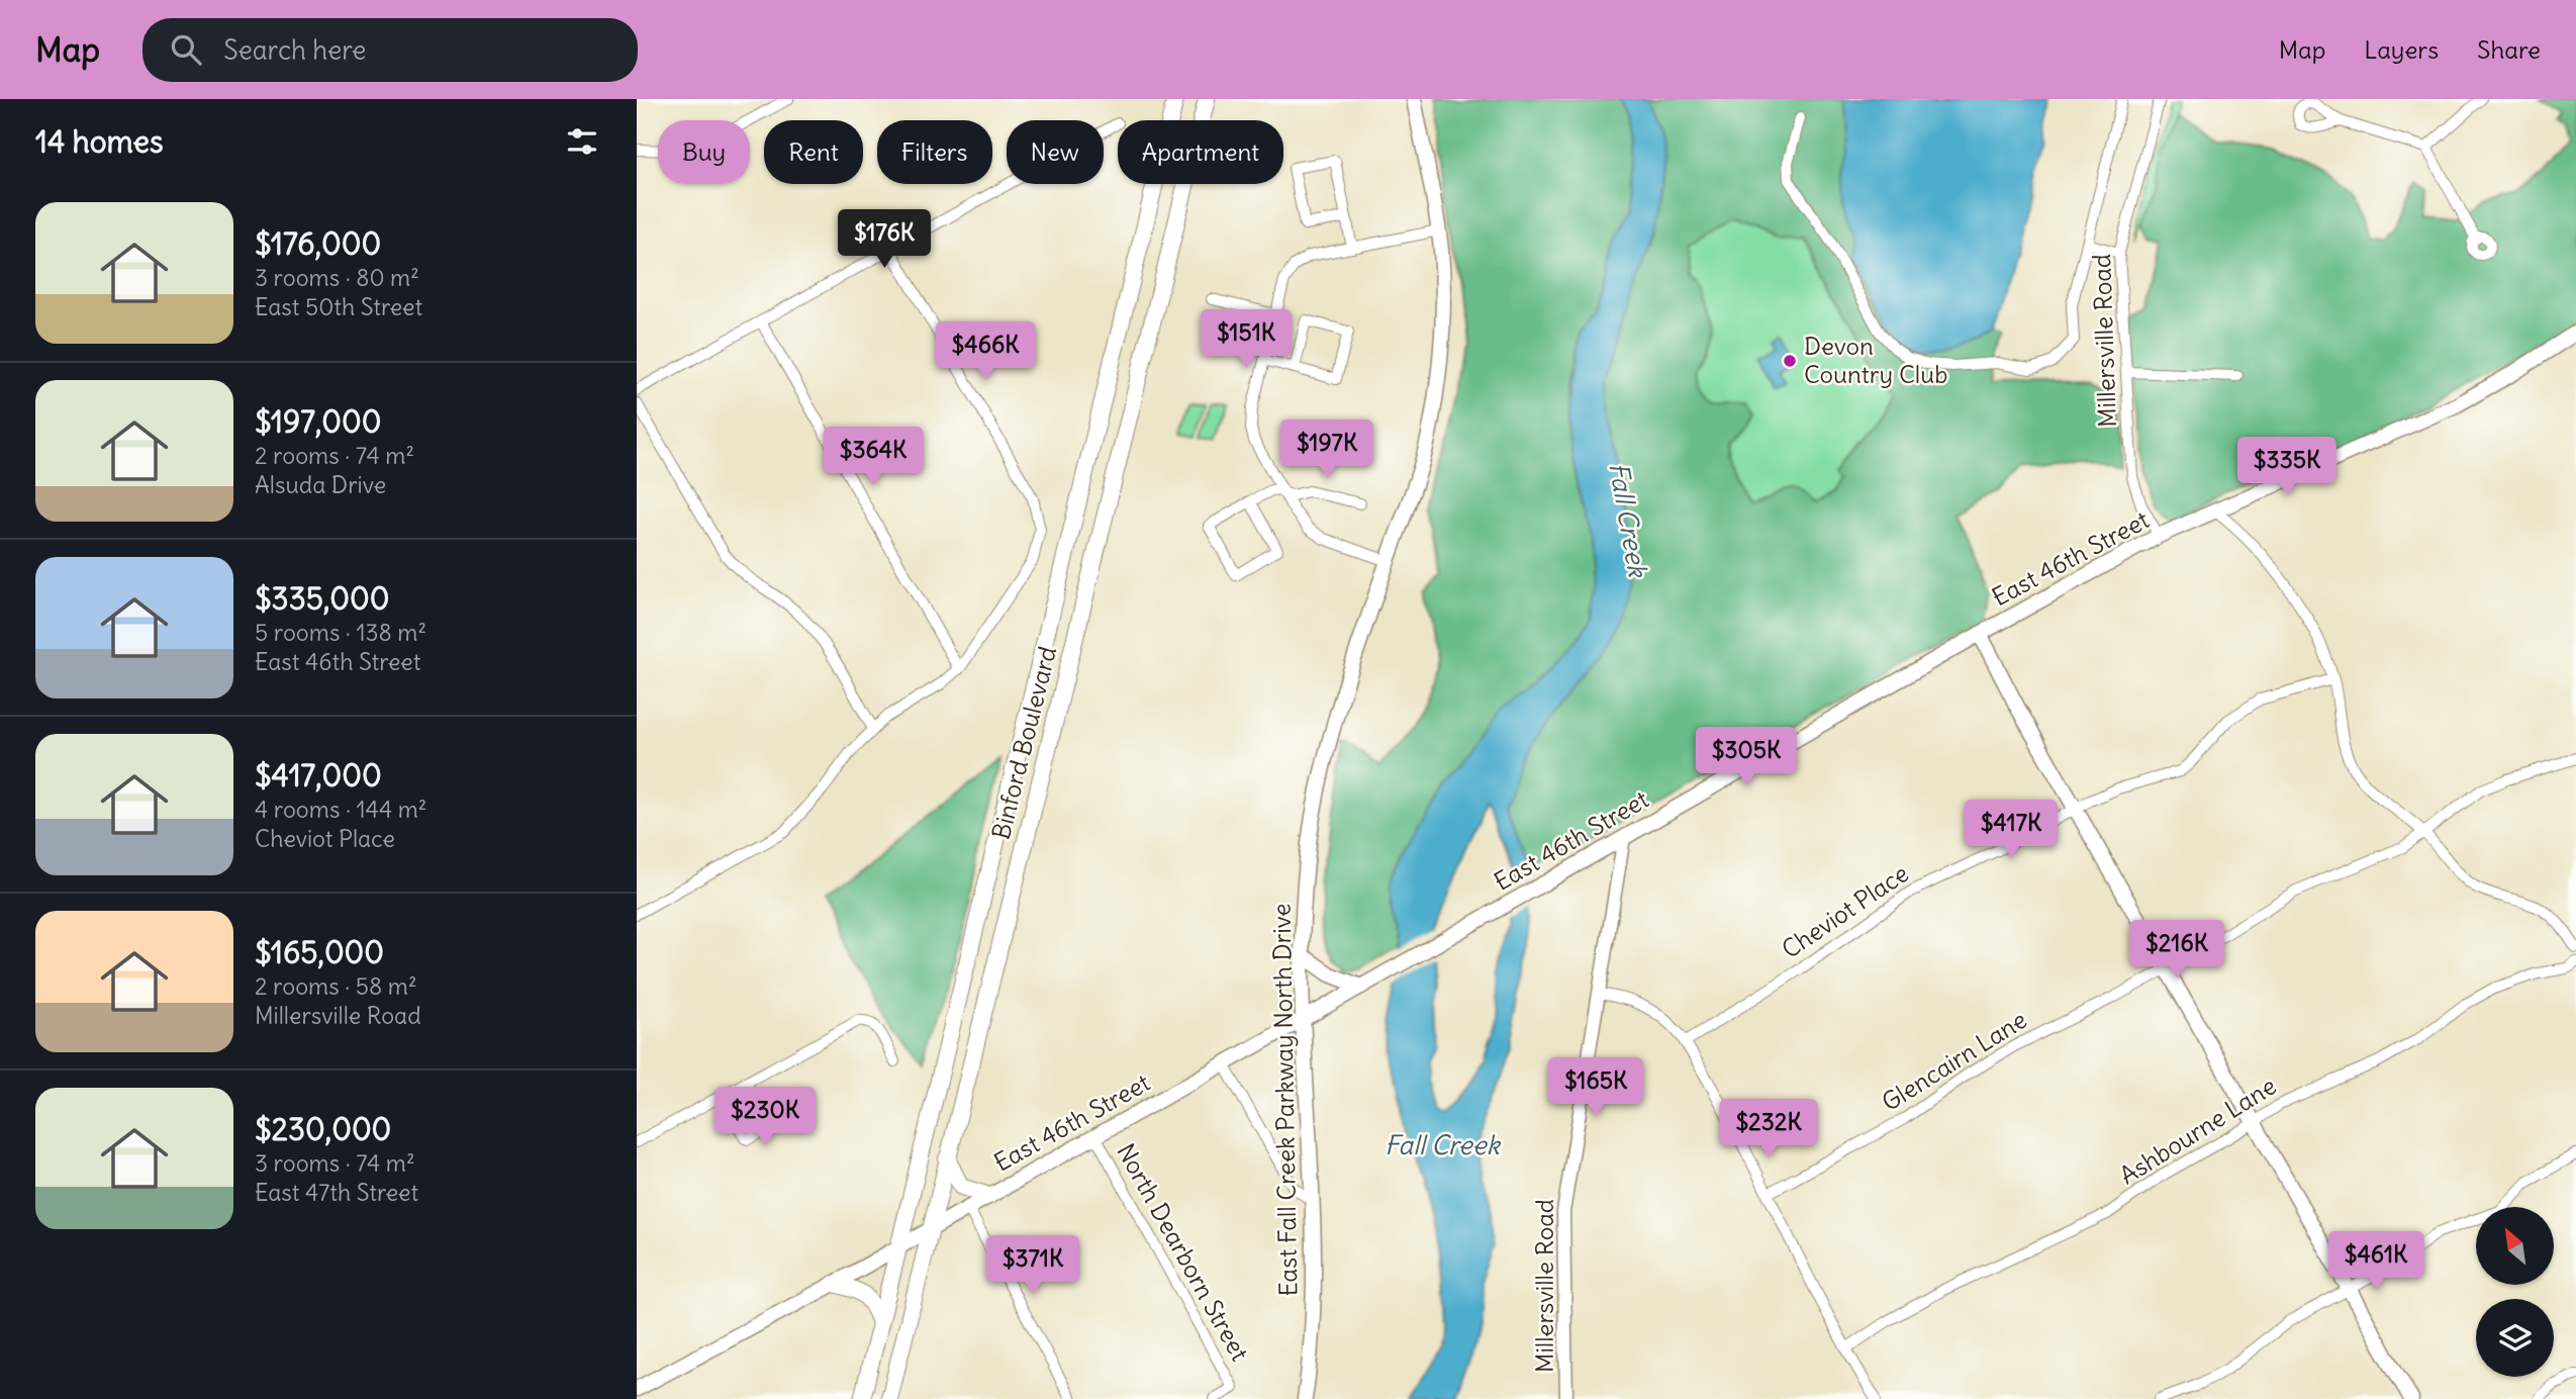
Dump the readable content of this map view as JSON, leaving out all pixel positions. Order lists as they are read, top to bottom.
{
  "streets": {
    "main road": ["East 46th Street", "Binford Boulevard", "East Fall Creek Parkway North Drive"],
    "street": [
      "Millersville Road",
      "Cheviot Place",
      "Glencairn Lane",
      "Ashbourne Lane",
      "North Dearborn Street"
    ]
  },
  "crossings": [
    ["Millersville Road", "East 46th Street"],
    ["East 46th Street", "Binford Boulevard"],
    ["East 46th Street", "East Fall Creek Parkway North Drive"],
    ["East 46th Street", "North Dearborn Street"]
  ],
  "water": ["Fall Creek"],
  "places": ["Devon Country Club"],
  "north": "top left",
  "page": {
    "header": "Map",
    "search": "Search here",
    "nav": ["Map", "Layers", "Share"],
    "heading": "14 homes",
    "chip": [
      "Buy",
      "Rent",
      "Filters",
      "New",
      "Apartment"
    ],
    "list": [
      {
        "name": "$176,000",
        "note": "3 rooms · 80 m² · East 50th Street"
      },
      {
        "name": "$197,000",
        "note": "2 rooms · 74 m² · Alsuda Drive"
      },
      {
        "name": "$335,000",
        "note": "5 rooms · 138 m² · East 46th Street"
      },
      {
        "name": "$417,000",
        "note": "4 rooms · 144 m² · Cheviot Place"
      },
      {
        "name": "$165,000",
        "note": "2 rooms · 58 m² · Millersville Road"
      },
      {
        "name": "$230,000",
        "note": "3 rooms · 74 m² · East 47th Street"
      }
    ],
    "price": [
      "$176K",
      "$151K",
      "$466K",
      "$197K",
      "$364K",
      "$335K",
      "$305K",
      "$417K",
      "$216K",
      "$165K",
      "$230K",
      "$232K",
      "$461K",
      "$371K"
    ]
  }
}
